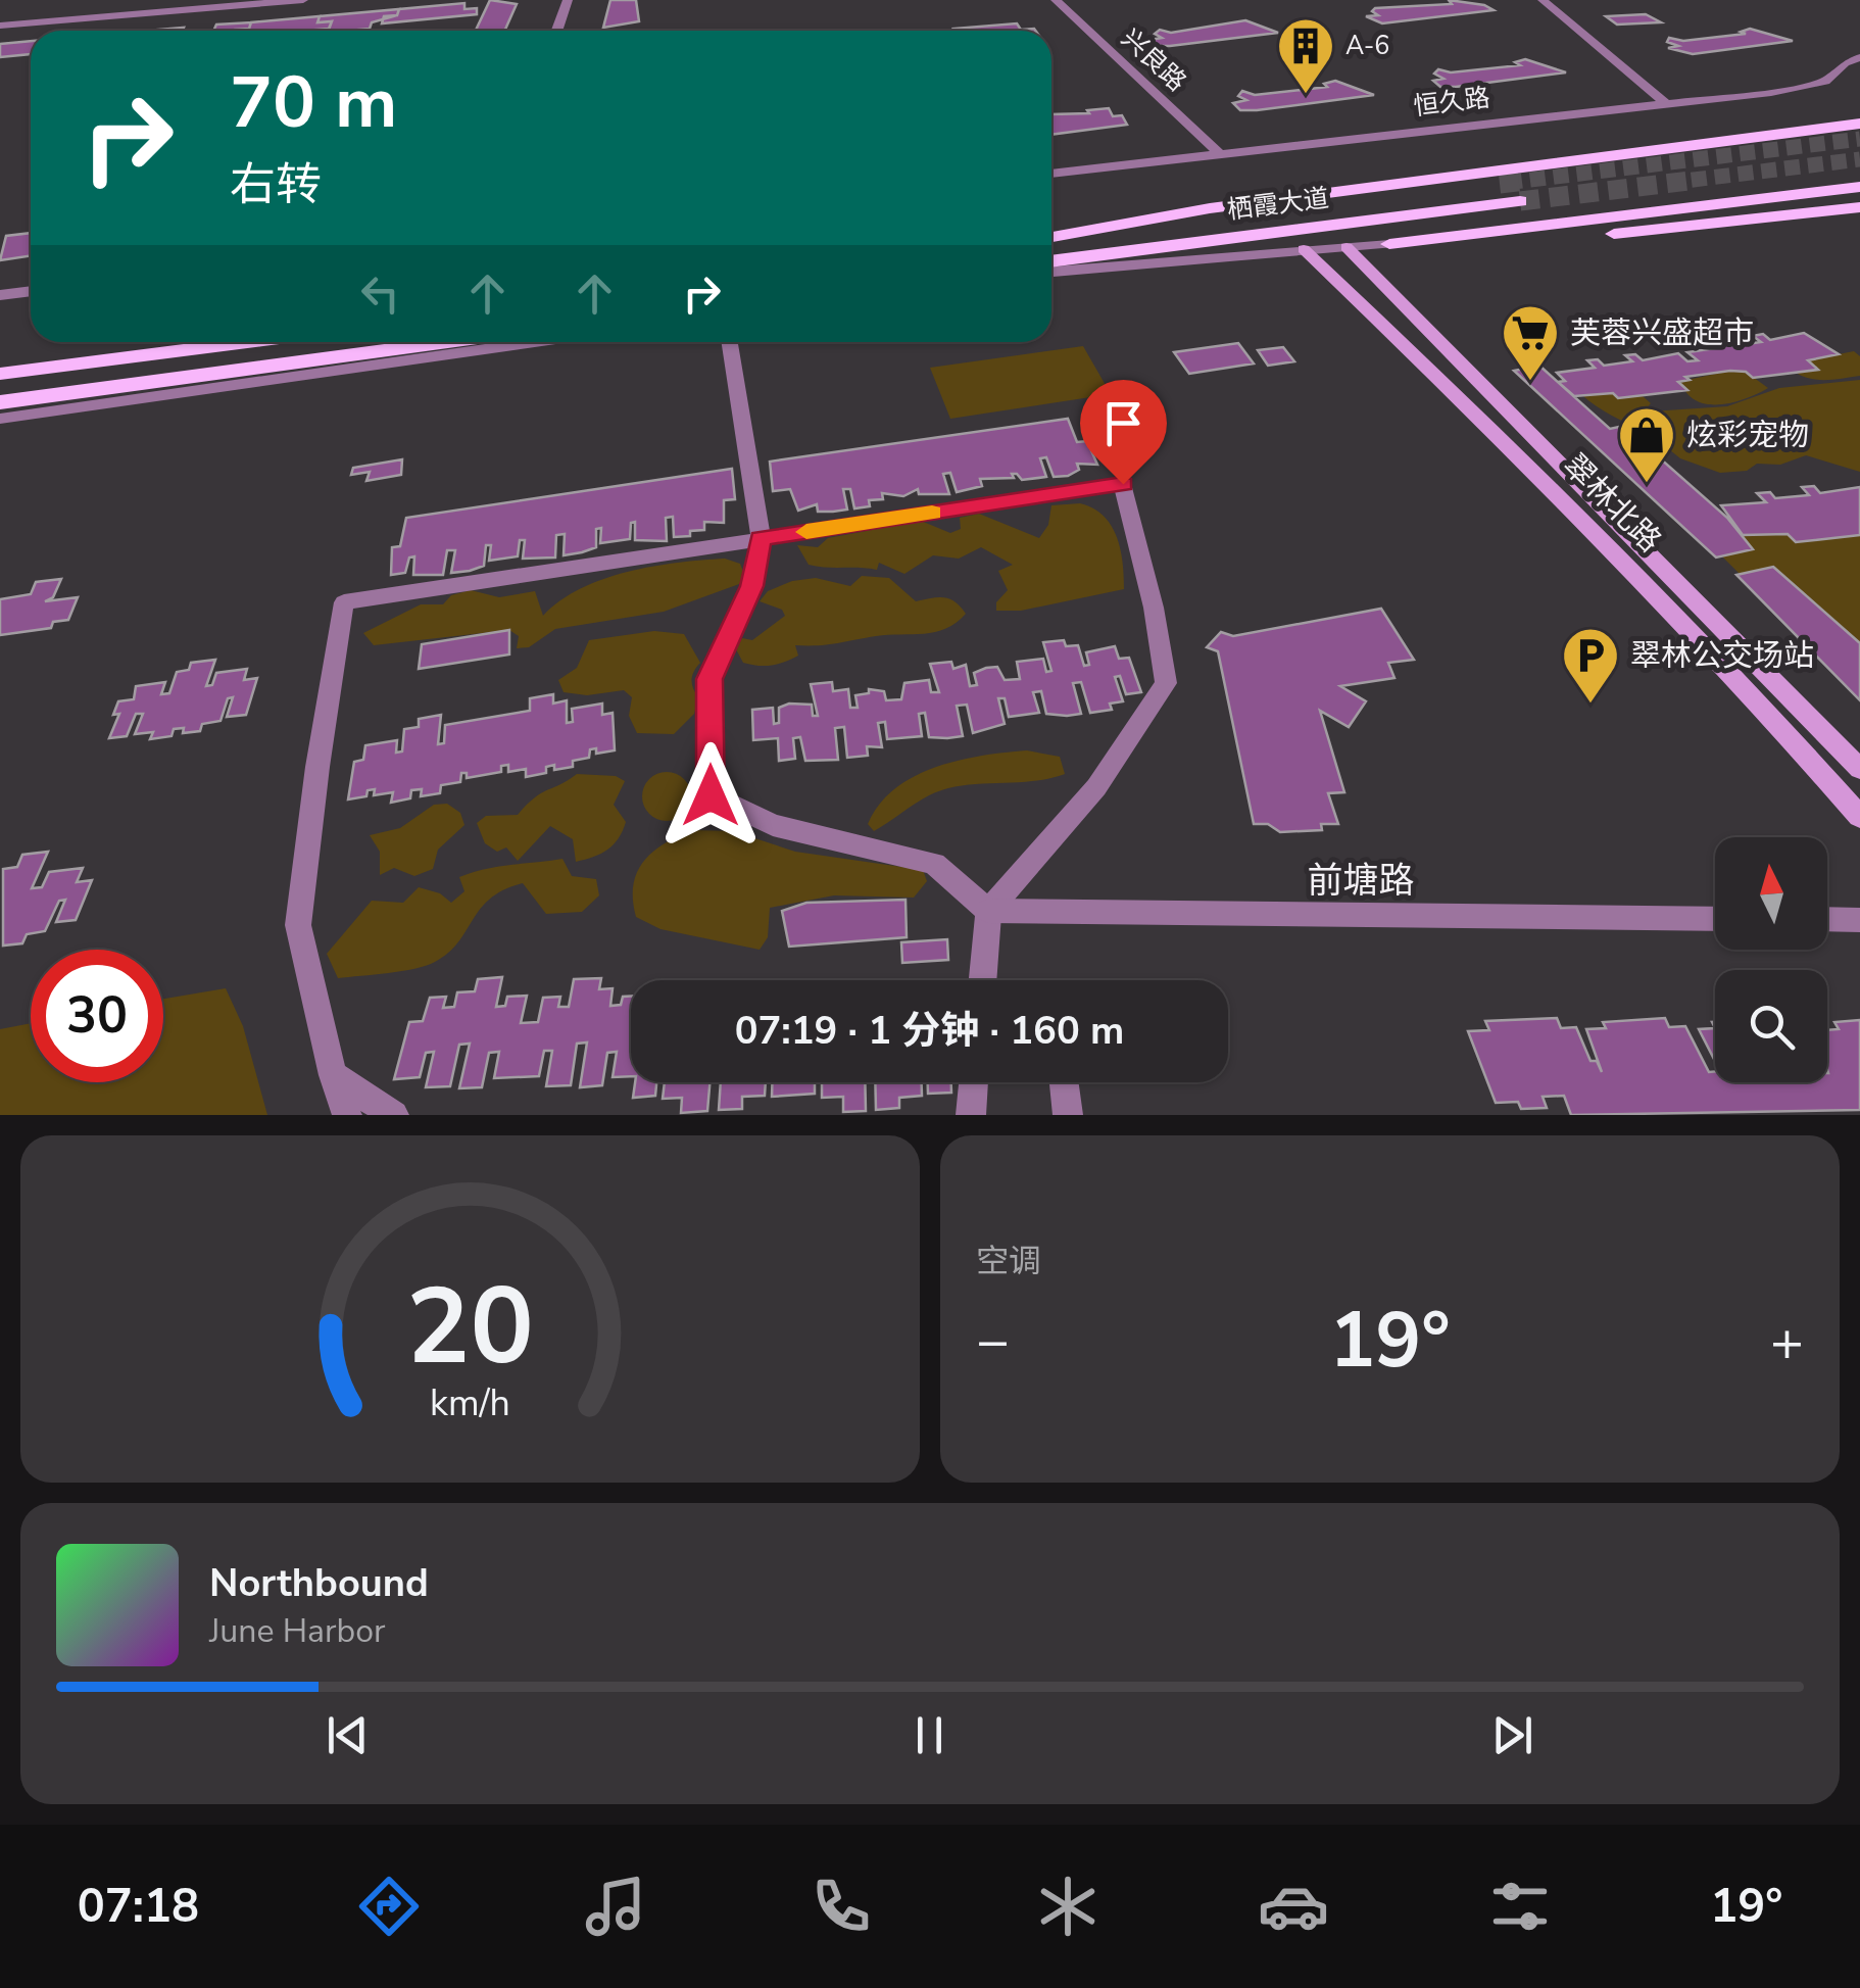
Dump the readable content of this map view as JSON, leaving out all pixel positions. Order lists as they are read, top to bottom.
{
  "streets": {
    "main road": ["栖霞大道", "翠林北路"],
    "street": ["兴良路", "恒久路", "前塘路"]
  },
  "crossings": [
    ["兴良路", "恒久路"]
  ],
  "places": {
    "building": ["A-6"],
    "supermarket": ["芙蓉兴盛超市"],
    "shop": ["炫彩宠物"],
    "parking": ["翠林公交场站"]
  },
  "north": "top",
  "page": {
    "turn": ["70 m", "右转"],
    "limit": "30",
    "trip": "07:19 · 1 分钟 · 160 m",
    "tile": "空调",
    "heat": ["−", "19°", "+"],
    "song": ["Northbound", "June Harbor"],
    "tabs": ["07:18", "19°"],
    "gauge": ["20", "km/h"]
  }
}
